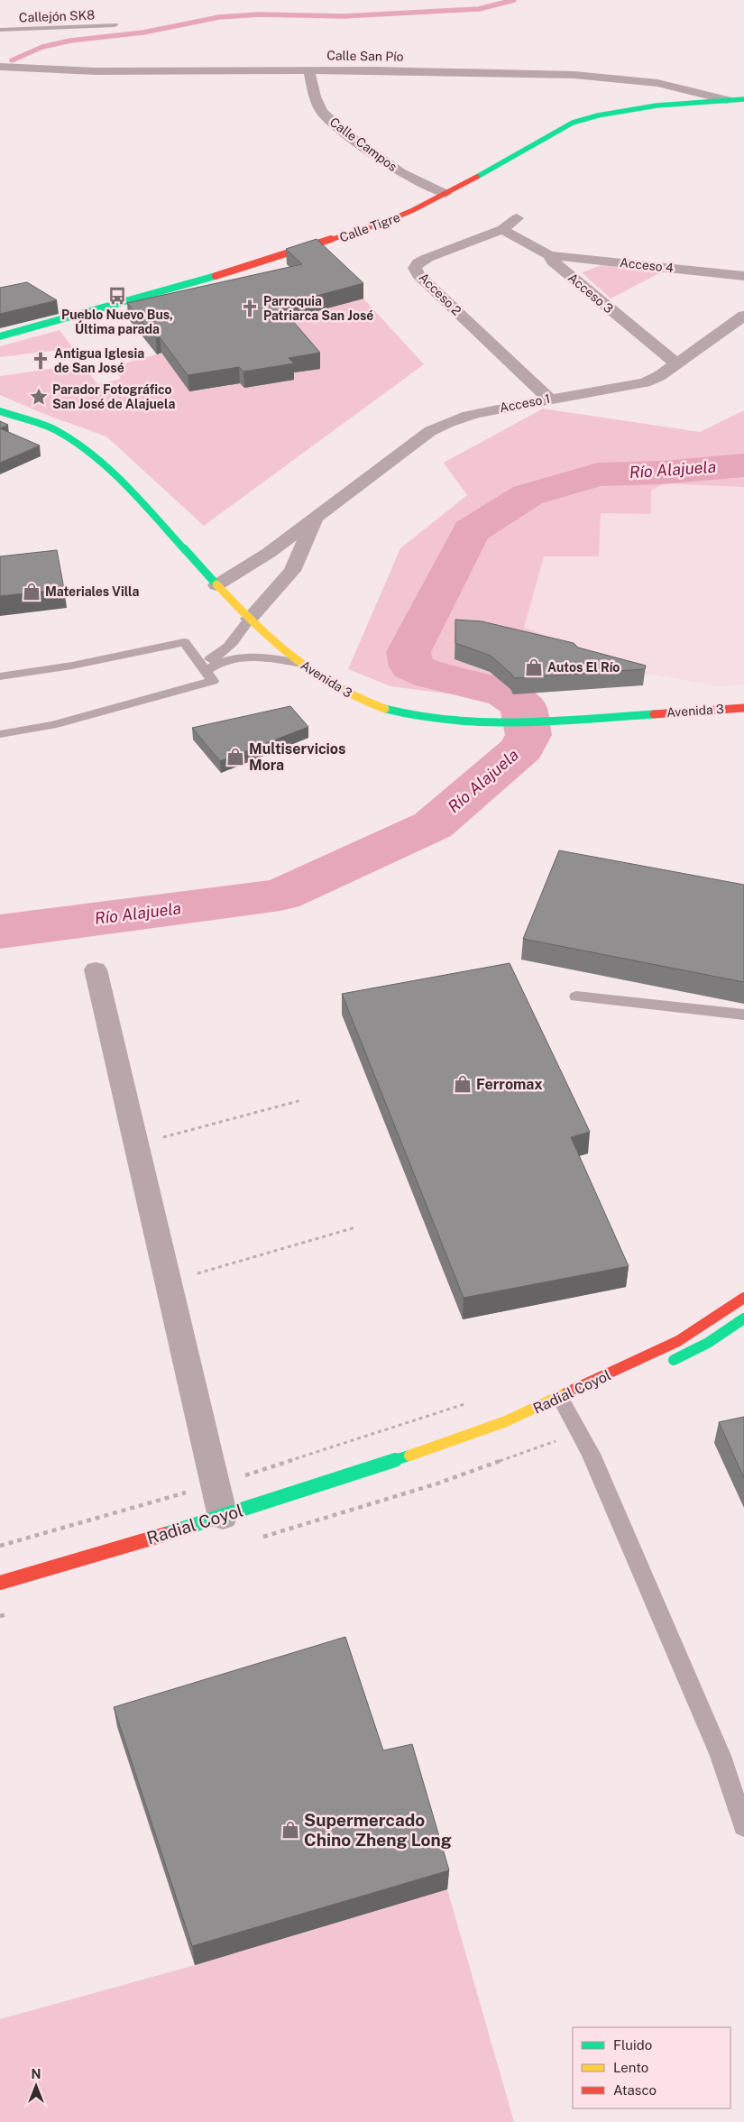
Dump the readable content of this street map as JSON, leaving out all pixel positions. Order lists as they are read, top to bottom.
{
  "streets": {
    "street": [
      "Calle San Pío",
      "Calle Campos",
      "Calle Tigre",
      "Acceso 4",
      "Acceso 3",
      "Acceso 2",
      "Acceso 1",
      "Avenida 3",
      "Radial Coyol"
    ],
    "lane": ["Callejón SK8"]
  },
  "crossings": [
    ["Calle San Pío", "Calle Campos"],
    ["Calle San Pío", "Calle Tigre"],
    ["Calle Campos", "Calle Tigre"],
    ["Acceso 4", "Acceso 3"],
    ["Acceso 3", "Acceso 2"],
    ["Acceso 3", "Acceso 1"],
    ["Acceso 2", "Acceso 1"],
    ["Acceso 1", "Avenida 3"]
  ],
  "water": ["Río Alajuela"],
  "places": {
    "bus stop": ["Pueblo Nuevo Bus, Última parada"],
    "church": ["Parroquia Patriarca San José", "Antigua Iglesia de San José"],
    "place": ["Parador Fotográfico San José de Alajuela"],
    "shop": [
      "Materiales Villa",
      "Autos El Río",
      "Multiservicios Mora",
      "Ferromax",
      "Supermercado Chino Zheng Long"
    ]
  },
  "legend": ["Fluido", "Lento", "Atasco"],
  "north": "top"
}
